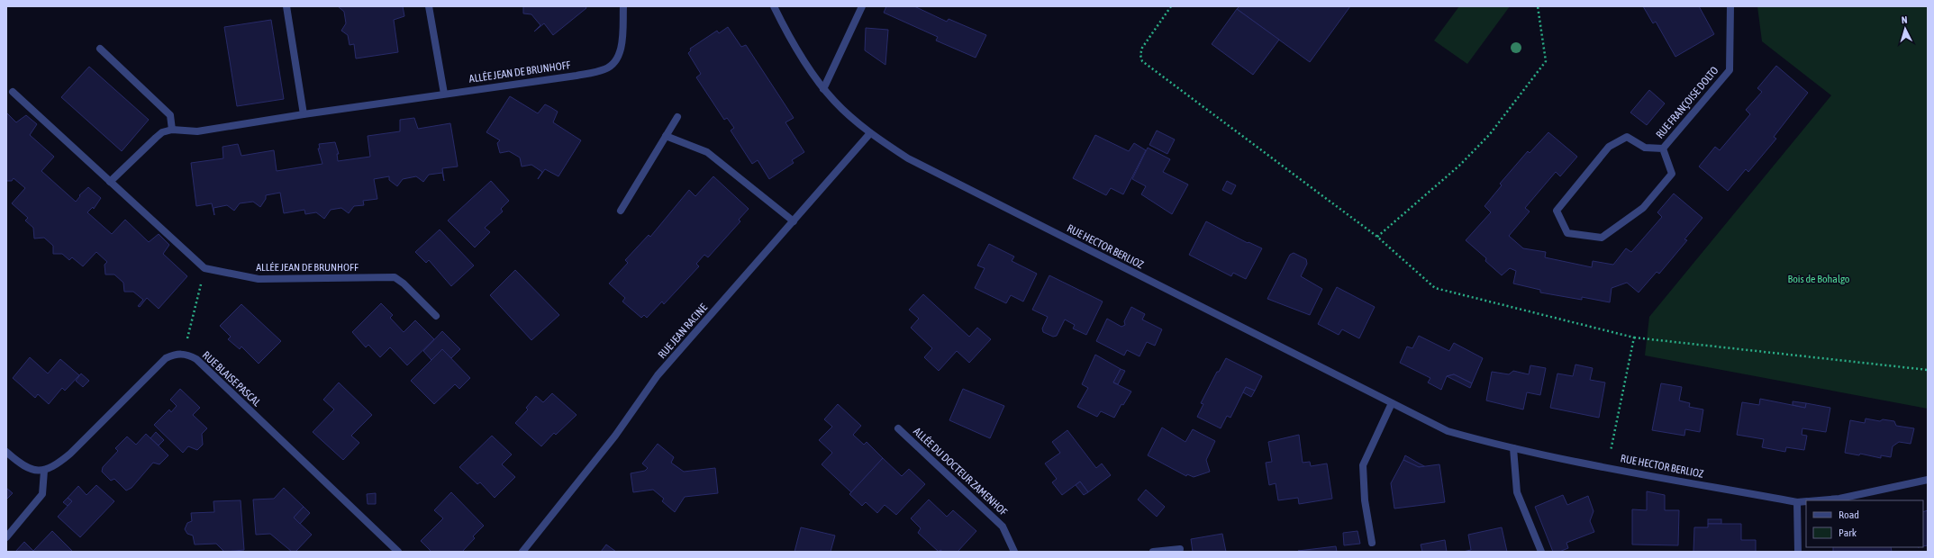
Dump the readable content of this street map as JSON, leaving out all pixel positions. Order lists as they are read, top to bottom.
{
  "streets": {
    "street": [
      "ALLÉE JEAN DE BRUNHOFF",
      "RUE FRANÇOISE DOLTO",
      "RUE HECTOR BERLIOZ",
      "RUE JEAN RACINE",
      "RUE BLAISE PASCAL",
      "ALLÉE DU DOCTEUR ZAMENHOF"
    ]
  },
  "crossings": [
    ["RUE HECTOR BERLIOZ", "RUE JEAN RACINE"]
  ],
  "parks": ["Bois de Bohalgo"],
  "legend": ["Road", "Park"],
  "north": "top"
}
